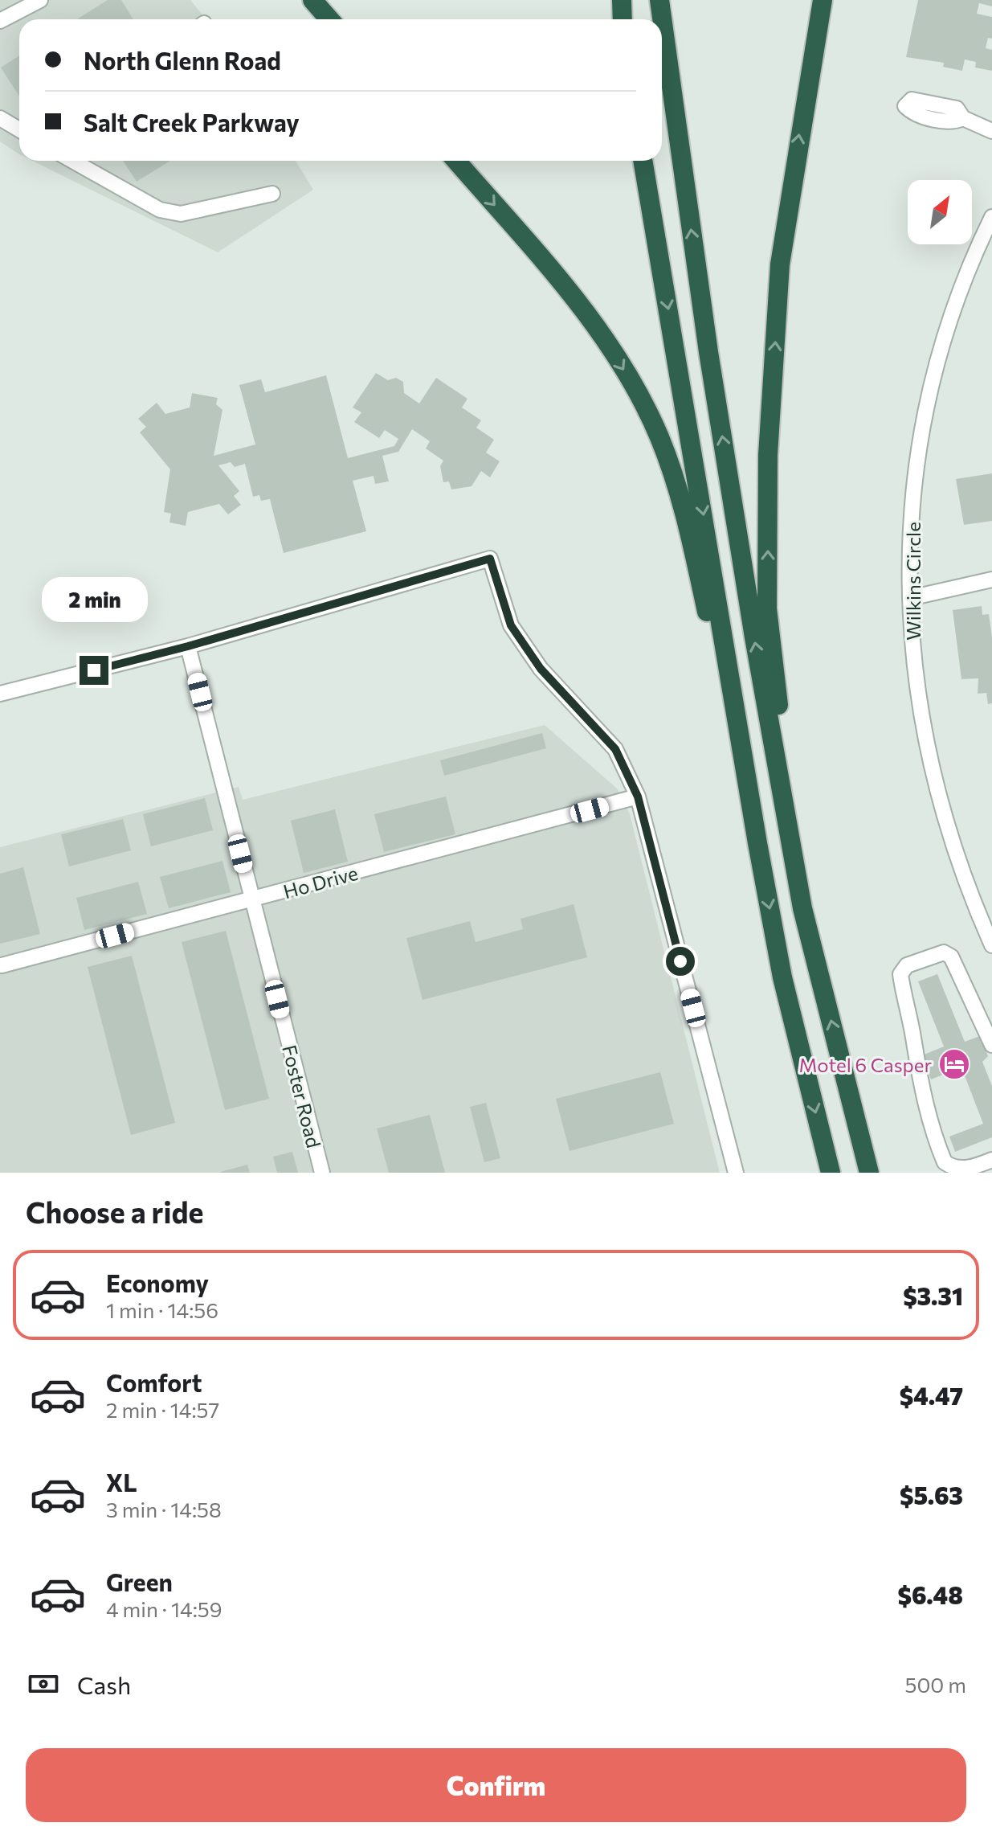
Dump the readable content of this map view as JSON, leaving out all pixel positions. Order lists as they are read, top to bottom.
{
  "streets": {
    "street": ["Wilkins Circle", "Ho Drive", "Foster Road"]
  },
  "crossings": [
    ["Ho Drive", "Foster Road"]
  ],
  "places": {
    "hotel": ["Motel 6 Casper"]
  },
  "north": "top right",
  "page": {
    "banner": ["North Glenn Road", "Salt Creek Parkway"],
    "bubble": "2 min",
    "heading": "Choose a ride",
    "list": [
      {
        "name": "Economy",
        "note": "1 min · 14:56",
        "value": "$3.31"
      },
      {
        "name": "Comfort",
        "note": "2 min · 14:57",
        "value": "$4.47"
      },
      {
        "name": "XL",
        "note": "3 min · 14:58",
        "value": "$5.63"
      },
      {
        "name": "Green",
        "note": "4 min · 14:59",
        "value": "$6.48"
      }
    ],
    "pay": ["Cash", "500 m"],
    "buttons": "Confirm"
  }
}
